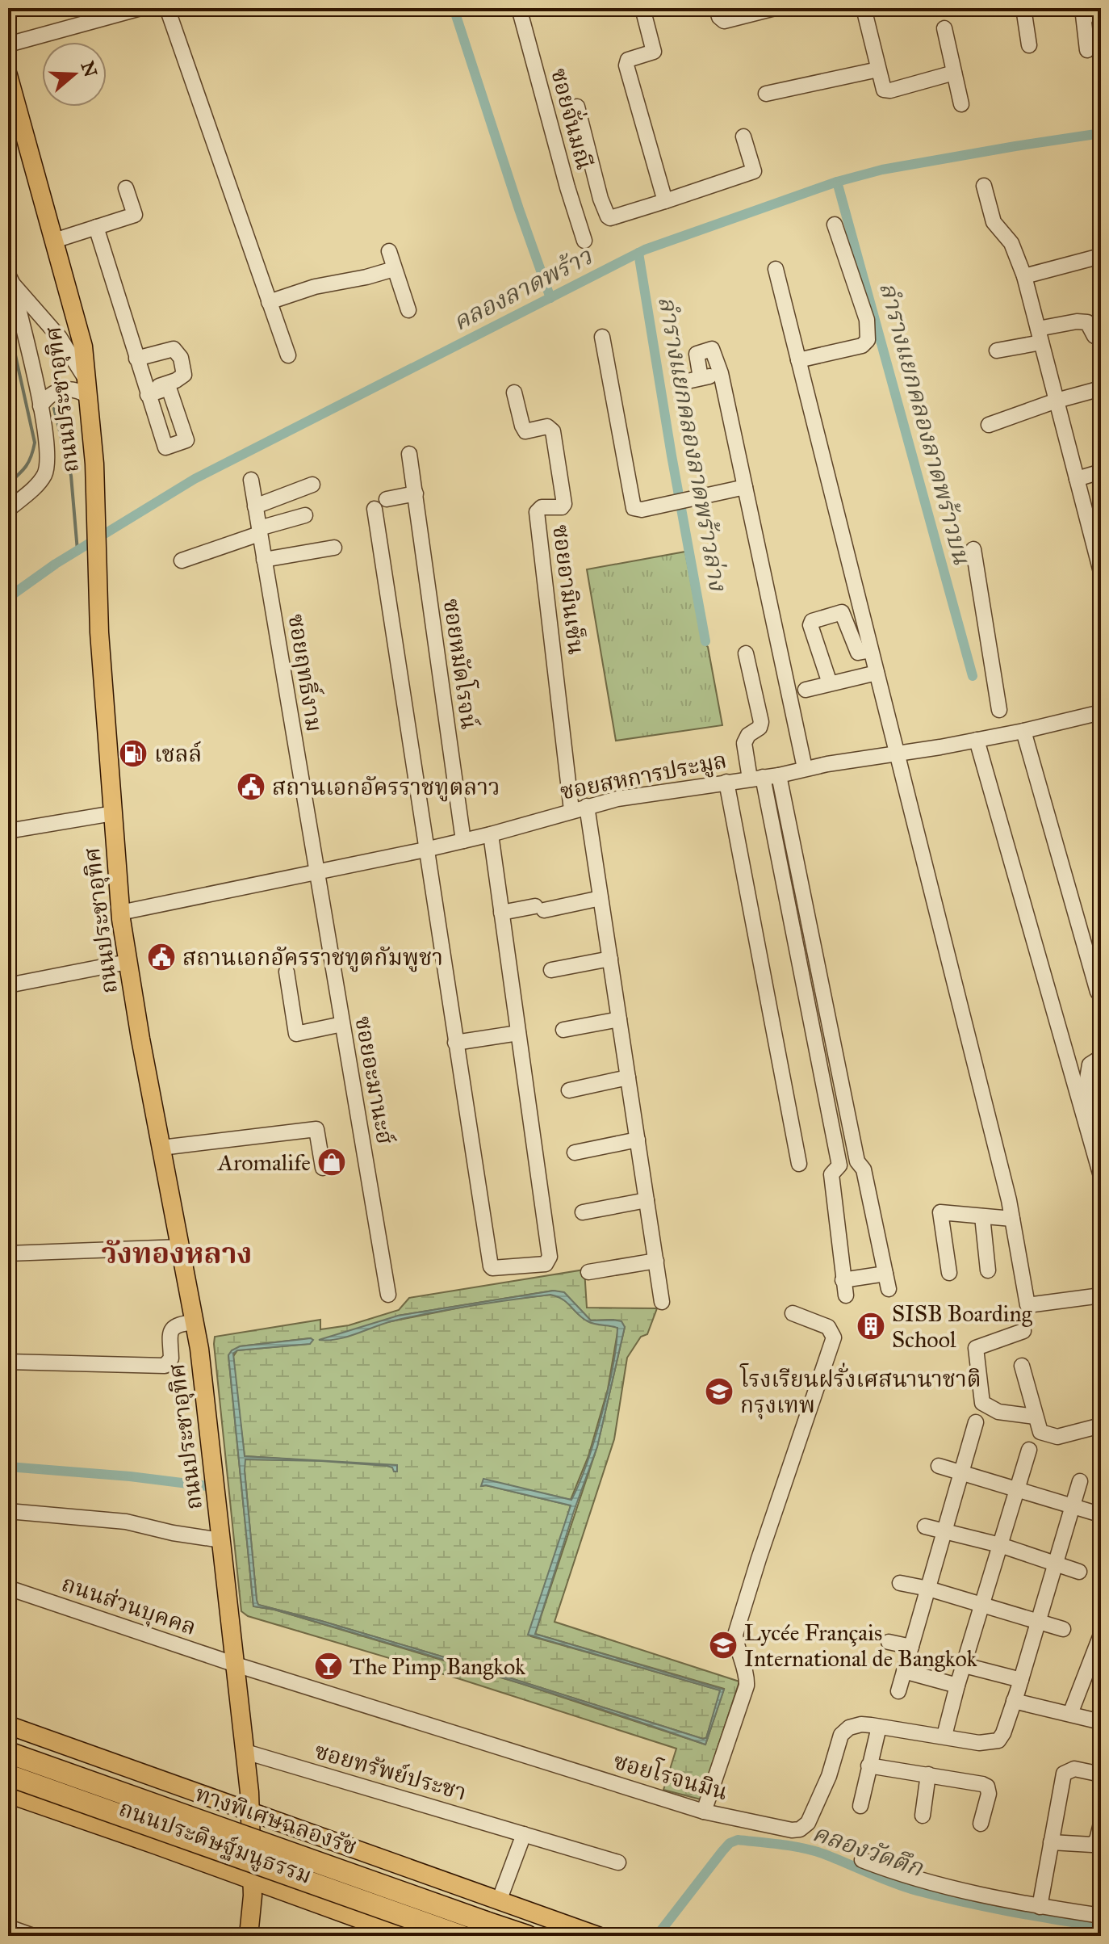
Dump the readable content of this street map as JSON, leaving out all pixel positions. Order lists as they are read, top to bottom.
{
  "streets": {
    "highway": ["ทางพิเศษฉลองรัช"],
    "main road": ["ถนนประชาอุทิศ", "ถนนประดิษฐ์มนูธรรม"],
    "street": [
      "ซอยจั่นมณี",
      "ซอยอามินเซ็น",
      "ซอยหมัดโรจน์",
      "ซอยฤทธิ์งาม",
      "ซอยสหการประมูล",
      "ซอยอะมานะฮ์",
      "ถนนส่วนบุคคล",
      "ซอยทรัพย์ประชา",
      "ซอยโรจนมิน"
    ]
  },
  "crossings": [
    ["ถนนประชาอุทิศ", "ซอยสหการประมูล"],
    ["ถนนประชาอุทิศ", "ถนนส่วนบุคคล"],
    ["ถนนประชาอุทิศ", "ซอยทรัพย์ประชา"],
    ["ถนนประชาอุทิศ", "ซอยโรจนมิน"],
    ["ถนนประชาอุทิศ", "ถนนประดิษฐ์มนูธรรม"],
    ["ซอยอามินเซ็น", "ซอยสหการประมูล"],
    ["ซอยหมัดโรจน์", "ซอยสหการประมูล"],
    ["ซอยฤทธิ์งาม", "ซอยสหการประมูล"],
    ["ซอยฤทธิ์งาม", "ซอยอะมานะฮ์"],
    ["ซอยสหการประมูล", "ซอยอะมานะฮ์"],
    ["ถนนส่วนบุคคล", "ซอยโรจนมิน"]
  ],
  "districts": ["วังทองหลาง"],
  "water": [
    "คลองลาดพร้าว",
    "ลำรางแยกคลองลาดพร้าวบน",
    "ลำรางแยกคลองลาดพร้าวล่าง",
    "คลองวัดตึก"
  ],
  "places": {
    "fuel station": ["เชลล์"],
    "public building": ["สถานเอกอัครราชทูตลาว", "สถานเอกอัครราชทูตกัมพูชา"],
    "shop": ["Aromalife"],
    "building": ["SISB Boarding School"],
    "school or university": ["โรงเรียนฝรั่งเศสนานาชาติ กรุงเทพ", "Lycée Français International de Bangkok"],
    "bar": ["The Pimp Bangkok"]
  },
  "north": "right"
}
